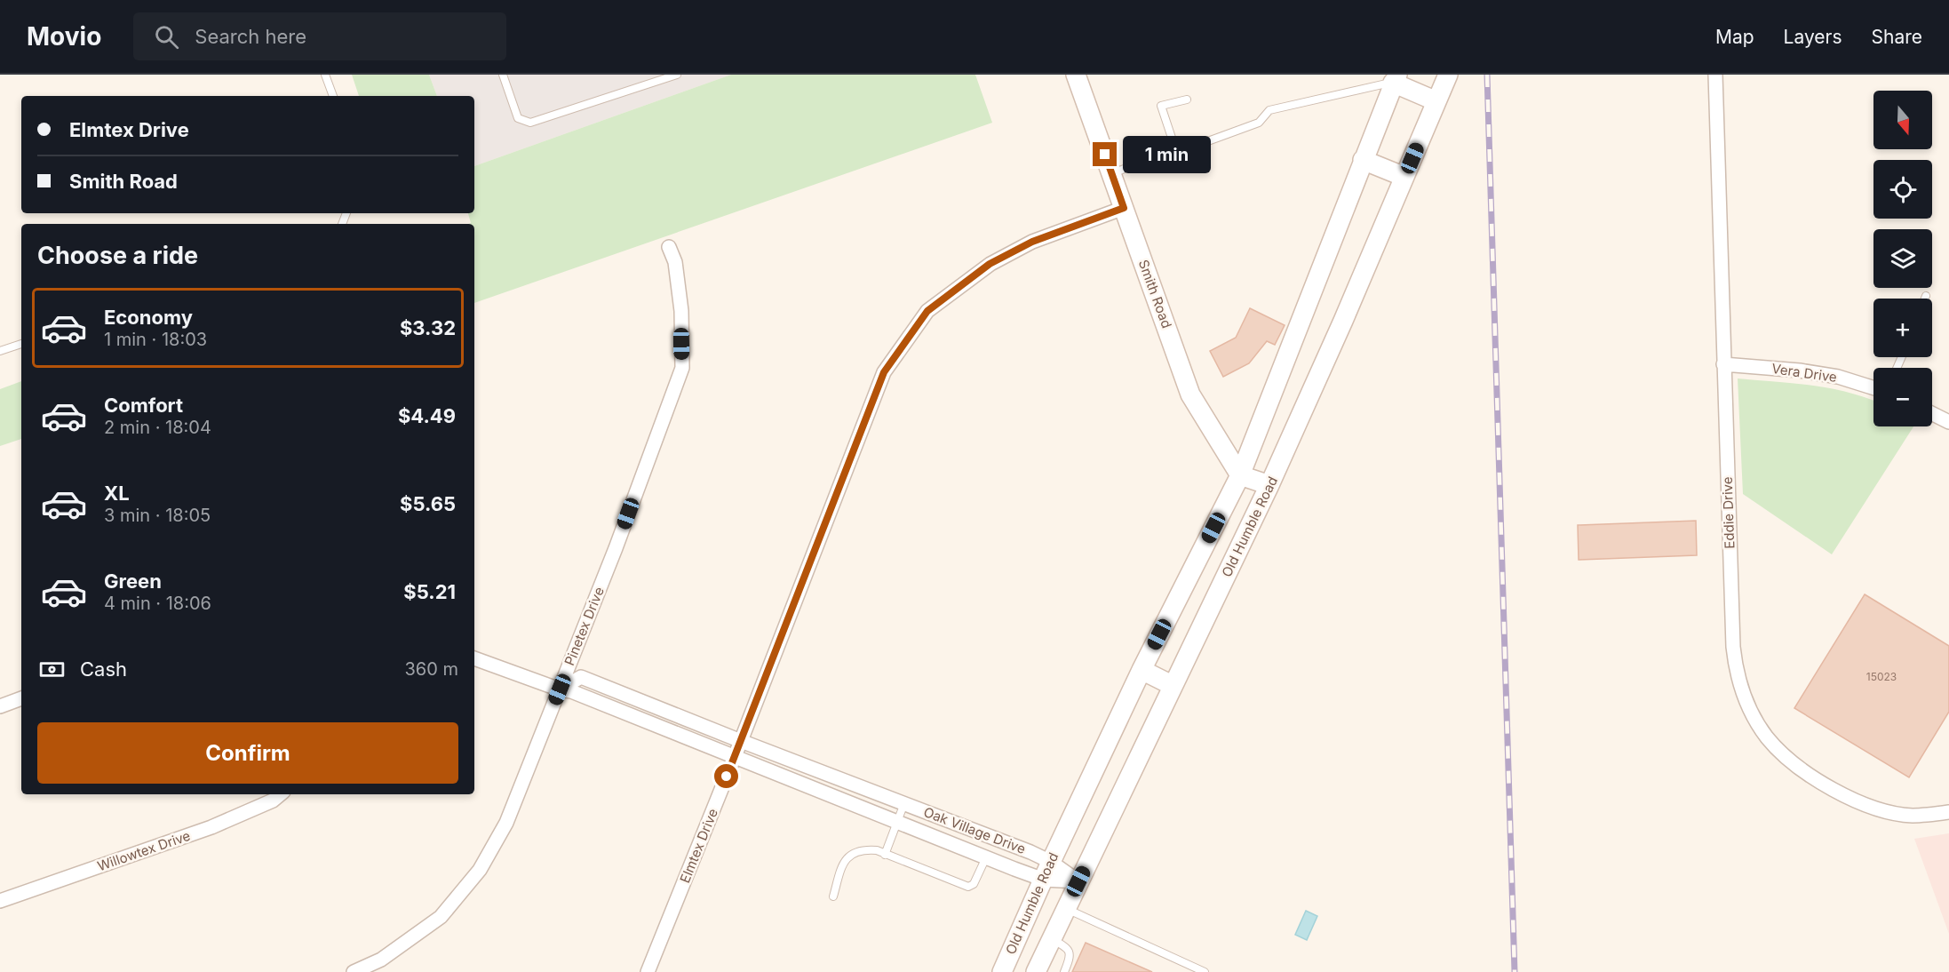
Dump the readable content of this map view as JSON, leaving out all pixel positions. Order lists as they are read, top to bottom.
{
  "streets": {
    "main road": ["Smith Road", "Old Humble Road"],
    "street": [
      "Vera Drive",
      "Eddie Drive",
      "Pinetex Drive",
      "Oak Village Drive",
      "Elmtex Drive",
      "Willowtex Drive"
    ]
  },
  "crossings": [
    ["Smith Road", "Old Humble Road"],
    ["Smith Road", "Elmtex Drive"],
    ["Vera Drive", "Eddie Drive"],
    ["Old Humble Road", "Oak Village Drive"],
    ["Pinetex Drive", "Oak Village Drive"],
    ["Oak Village Drive", "Elmtex Drive"]
  ],
  "house_numbers": ["15023"],
  "north": "bottom",
  "page": {
    "header": "Movio",
    "search": "Search here",
    "nav": ["Map", "Layers", "Share"],
    "map_buttons": ["+", "−"],
    "banner": ["Elmtex Drive", "Smith Road"],
    "bubble": "1 min",
    "heading": "Choose a ride",
    "list": [
      {
        "name": "Economy",
        "note": "1 min · 18:03",
        "value": "$3.32"
      },
      {
        "name": "Comfort",
        "note": "2 min · 18:04",
        "value": "$4.49"
      },
      {
        "name": "XL",
        "note": "3 min · 18:05",
        "value": "$5.65"
      },
      {
        "name": "Green",
        "note": "4 min · 18:06",
        "value": "$5.21"
      }
    ],
    "pay": ["Cash", "360 m"],
    "buttons": "Confirm"
  }
}
